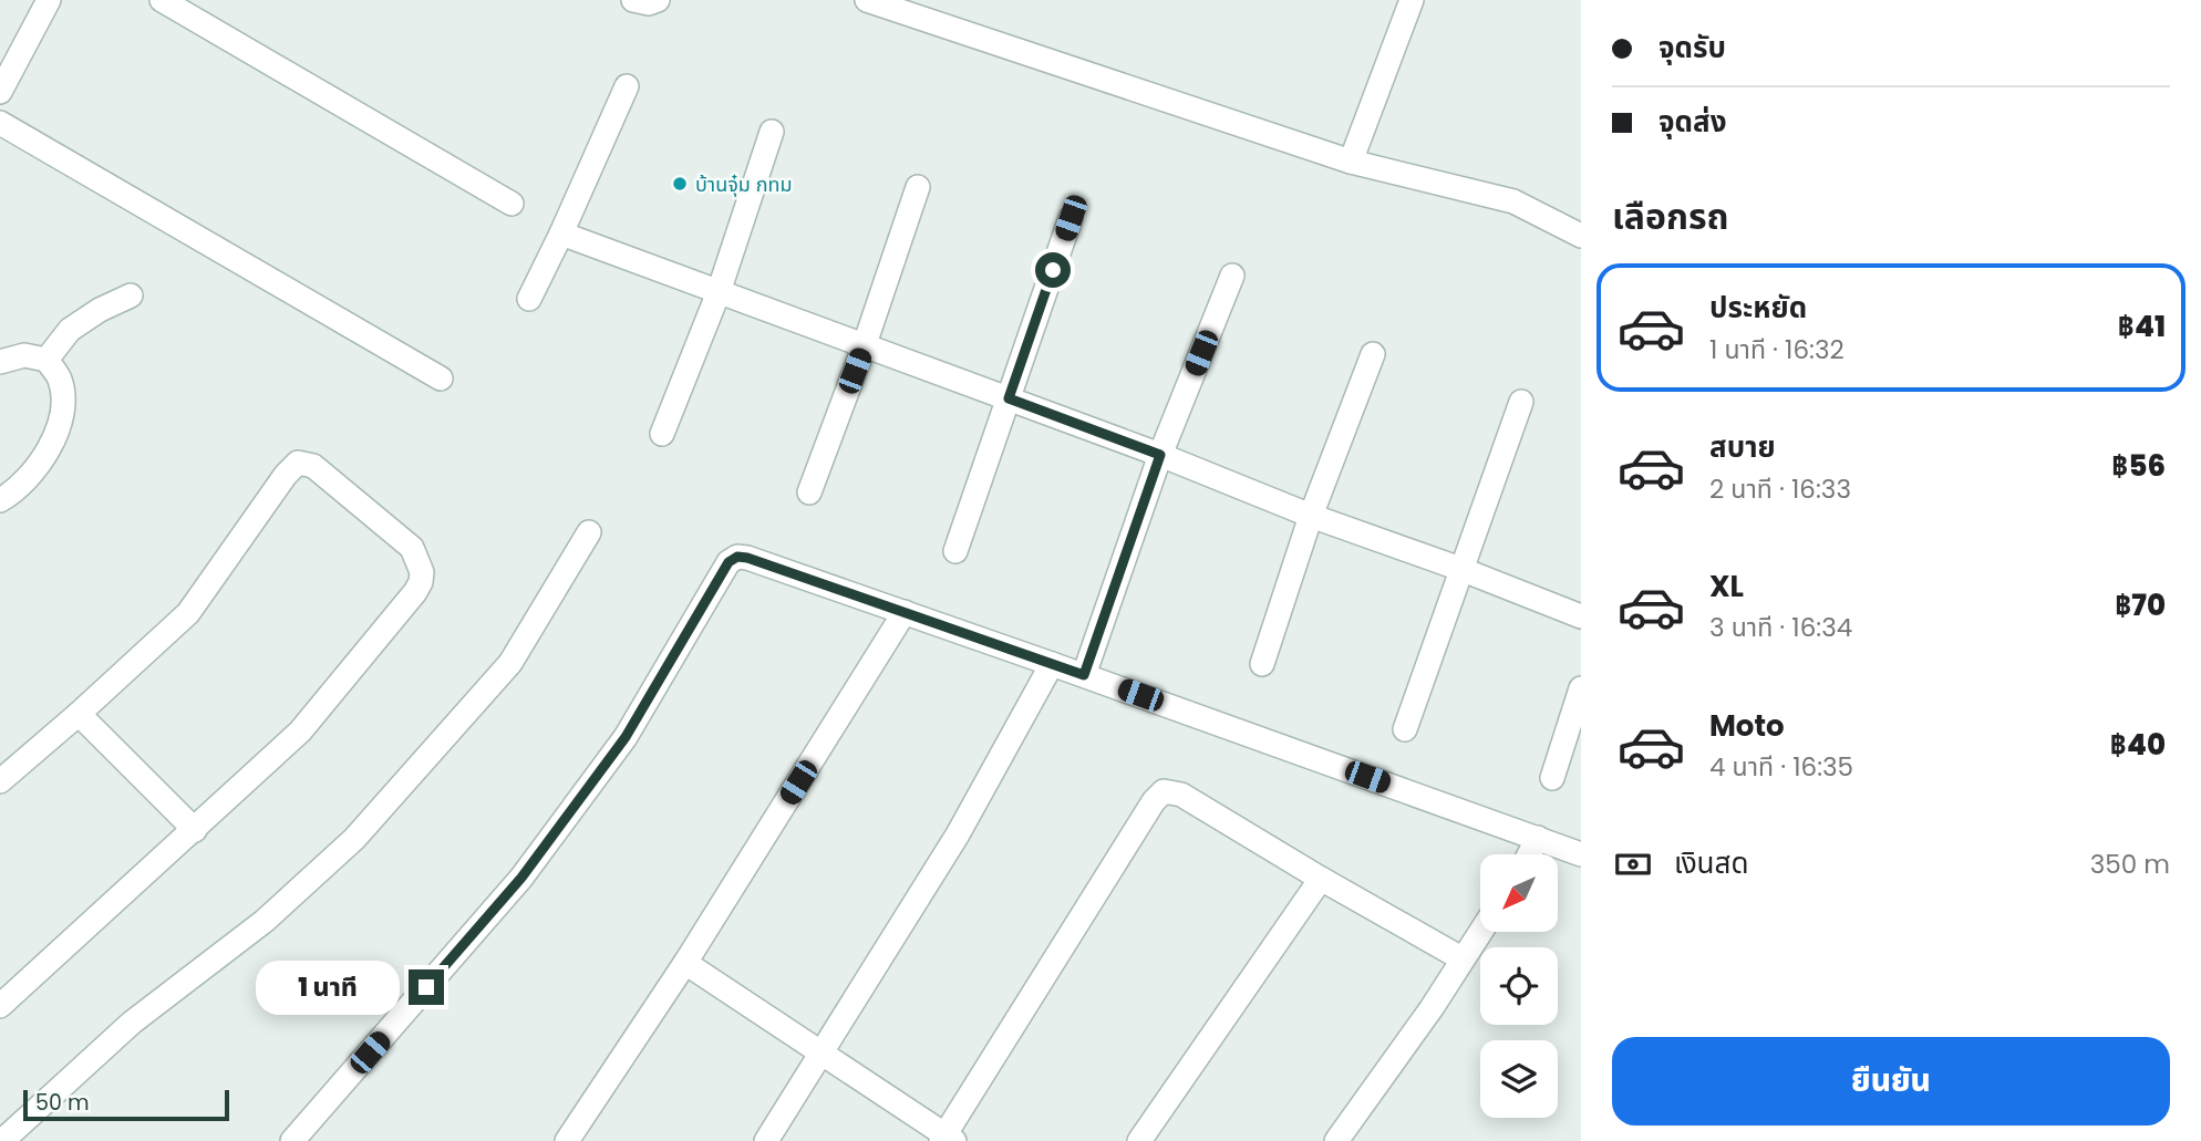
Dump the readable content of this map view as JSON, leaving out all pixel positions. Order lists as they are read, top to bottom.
{
  "places": ["บ้านจุ๋ม กทม"],
  "scale_bar": "50 m",
  "north": "bottom left",
  "page": {
    "banner": ["จุดรับ", "จุดส่ง"],
    "heading": "เลือกรถ",
    "list": [
      {
        "name": "ประหยัด",
        "note": "1 นาที · 16:32",
        "value": "฿41"
      },
      {
        "name": "สบาย",
        "note": "2 นาที · 16:33",
        "value": "฿56"
      },
      {
        "name": "XL",
        "note": "3 นาที · 16:34",
        "value": "฿70"
      },
      {
        "name": "Moto",
        "note": "4 นาที · 16:35",
        "value": "฿40"
      }
    ],
    "pay": ["เงินสด", "350 m"],
    "bubble": "1 นาที",
    "buttons": "ยืนยัน",
    "scale": "50 m"
  }
}
